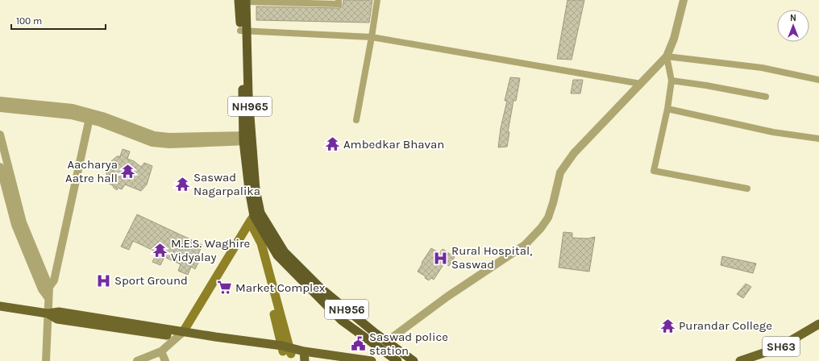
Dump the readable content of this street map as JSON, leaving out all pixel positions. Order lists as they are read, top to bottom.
{
  "streets": {
    "highway": ["NH956"],
    "main road": ["SH63"]
  },
  "places": {
    "temple": [
      "Ambedkar Bhavan",
      "Aacharya Aatre hall",
      "Saswad Nagarpalika",
      "M.E.S. Waghire Vidyalay",
      "Purandar College"
    ],
    "hospital": ["Rural Hospital, Saswad", "Sport Ground"],
    "supermarket": ["Market Complex"],
    "public building": ["Saswad police station"]
  },
  "scale_bar": "100 m",
  "north": "top"
}
